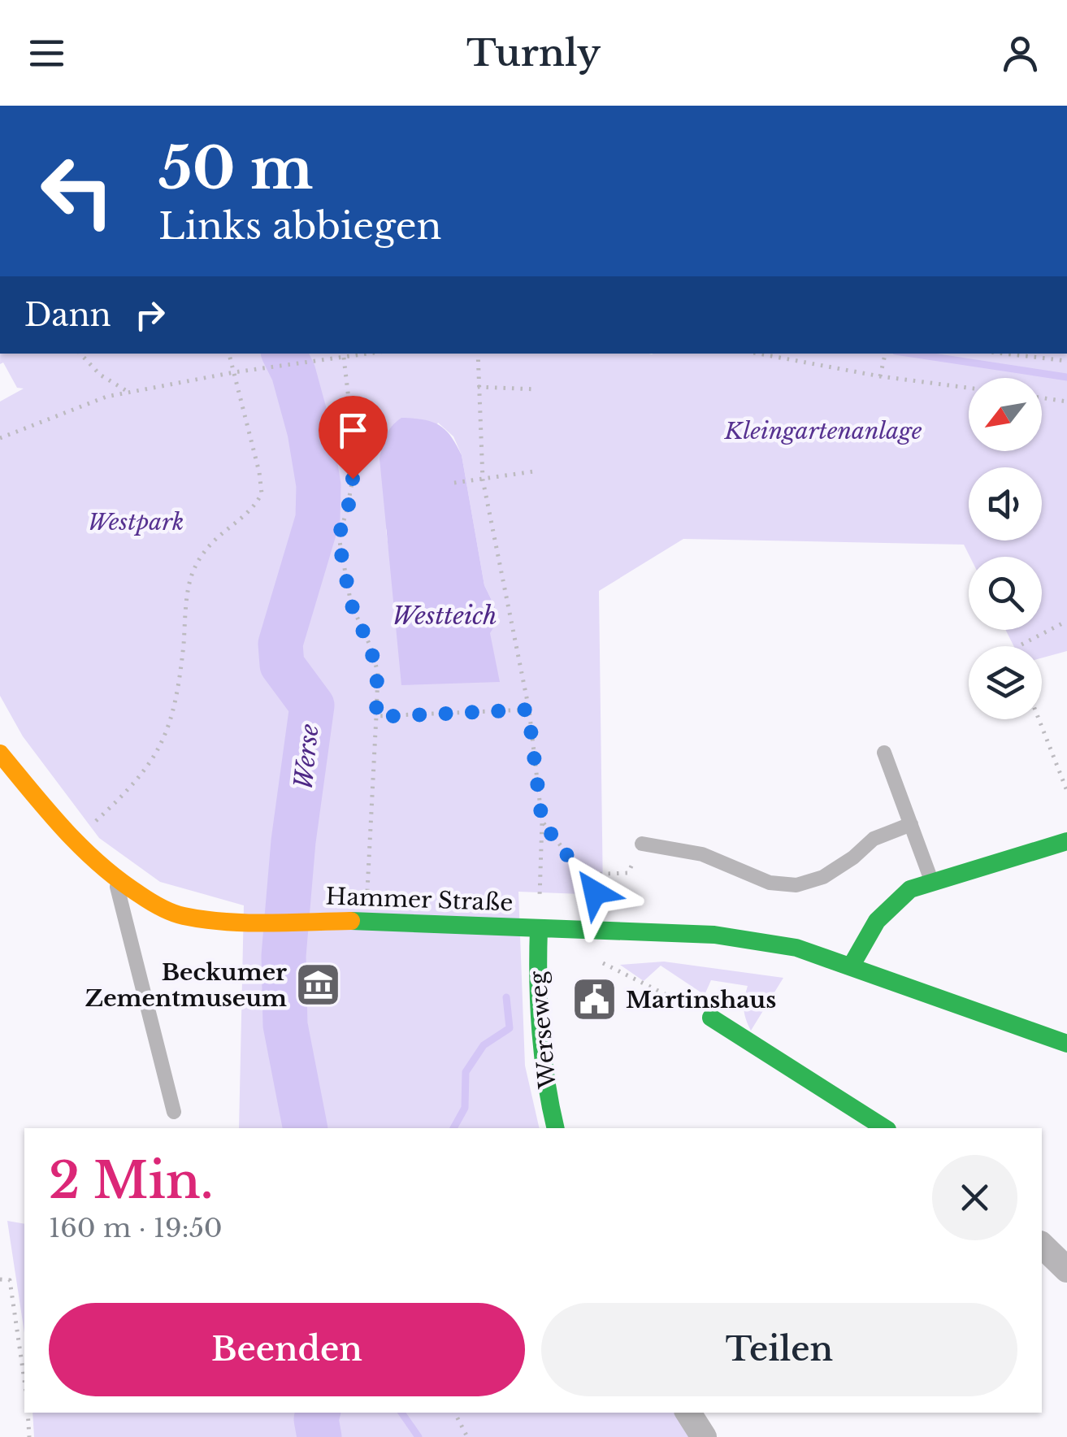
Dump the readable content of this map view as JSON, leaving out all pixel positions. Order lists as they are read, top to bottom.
{
  "streets": {
    "main road": ["Hammer Straße", "Werseweg"]
  },
  "crossings": [
    ["Hammer Straße", "Werseweg"]
  ],
  "water": ["Westteich", "Werse"],
  "parks": ["Kleingartenanlage", "Westpark"],
  "places": {
    "museum": ["Beckumer Zementmuseum"],
    "public building": ["Martinshaus"]
  },
  "north": "bottom left",
  "page": {
    "header": "Turnly",
    "turn": ["50 m", "Links abbiegen"],
    "then": "Dann",
    "heading": ["2 Min.", "160 m · 19:50"],
    "buttons": ["Beenden", "Teilen"]
  }
}
